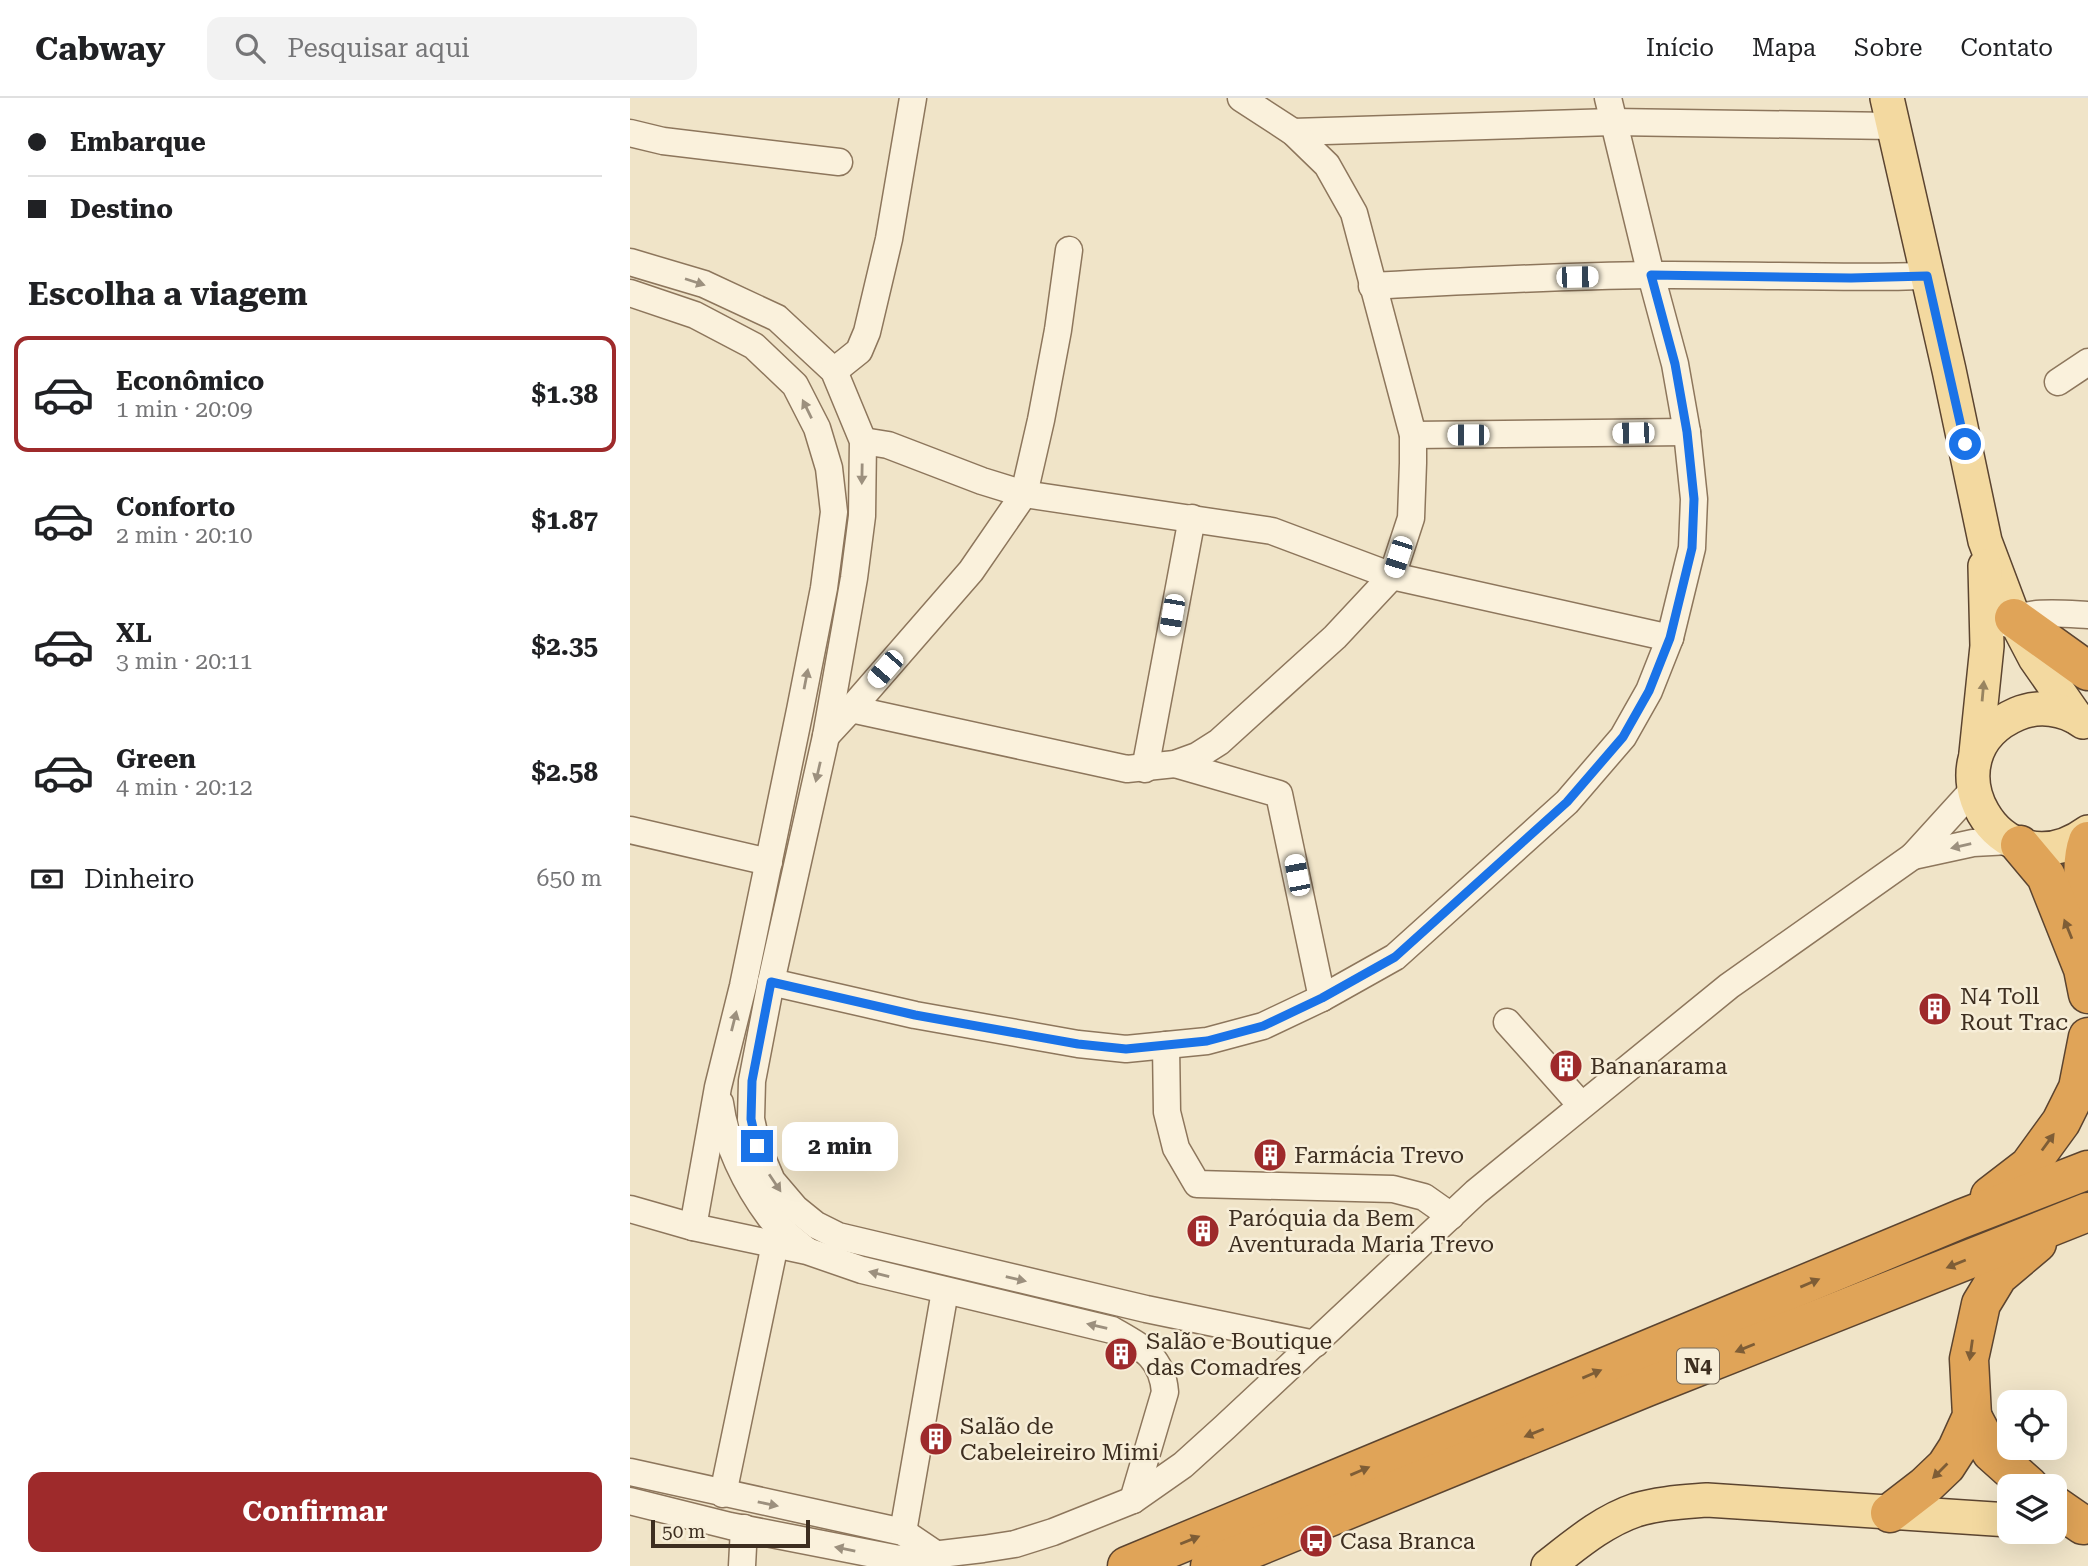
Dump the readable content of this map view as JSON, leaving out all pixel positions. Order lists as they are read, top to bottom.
{
  "streets": {
    "highway": ["N4"]
  },
  "places": {
    "building": [
      "N4 Toll Rout Trac",
      "Bananarama",
      "Farmácia Trevo",
      "Paróquia da Bem Aventurada Maria Trevo",
      "Salão e Boutique das Comadres",
      "Salão de Cabeleireiro Mimi"
    ],
    "bus stop": ["Casa Branca"]
  },
  "scale_bar": "50 m",
  "page": {
    "header": "Cabway",
    "search": "Pesquisar aqui",
    "nav": [
      "Início",
      "Mapa",
      "Sobre",
      "Contato"
    ],
    "banner": ["Embarque", "Destino"],
    "heading": "Escolha a viagem",
    "list": [
      {
        "name": "Econômico",
        "note": "1 min · 20:09",
        "value": "$1.38"
      },
      {
        "name": "Conforto",
        "note": "2 min · 20:10",
        "value": "$1.87"
      },
      {
        "name": "XL",
        "note": "3 min · 20:11",
        "value": "$2.35"
      },
      {
        "name": "Green",
        "note": "4 min · 20:12",
        "value": "$2.58"
      }
    ],
    "pay": ["Dinheiro", "650 m"],
    "bubble": "2 min",
    "buttons": "Confirmar",
    "scale": "50 m"
  }
}
